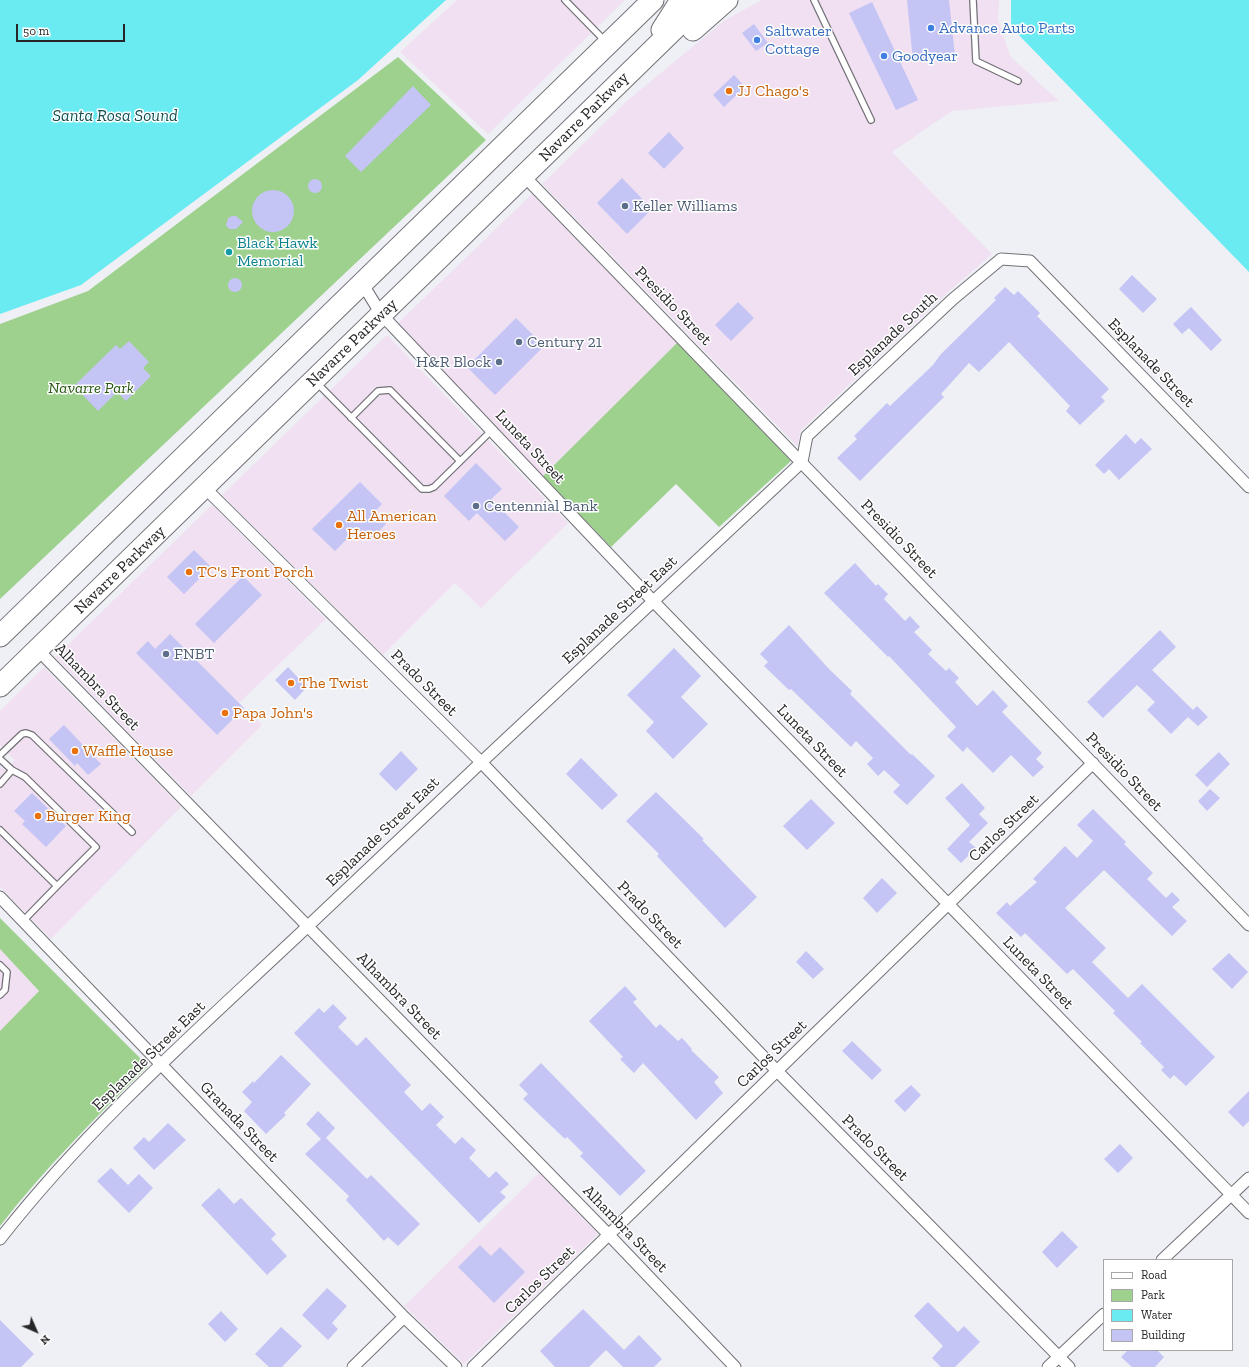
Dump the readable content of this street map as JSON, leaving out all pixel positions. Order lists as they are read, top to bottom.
{
  "streets": {
    "highway": ["Navarre Parkway"],
    "street": [
      "Presidio Street",
      "Esplanade South",
      "Esplanade Street",
      "Luneta Street",
      "Esplanade Street East",
      "Prado Street",
      "Alhambra Street",
      "Carlos Street",
      "Granada Street"
    ]
  },
  "crossings": [
    ["Navarre Parkway", "Presidio Street"],
    ["Navarre Parkway", "Luneta Street"],
    ["Navarre Parkway", "Prado Street"],
    ["Navarre Parkway", "Alhambra Street"],
    ["Presidio Street", "Esplanade South"],
    ["Presidio Street", "Esplanade Street East"],
    ["Presidio Street", "Carlos Street"],
    ["Esplanade South", "Esplanade Street"],
    ["Esplanade South", "Esplanade Street East"],
    ["Luneta Street", "Esplanade Street East"],
    ["Luneta Street", "Carlos Street"],
    ["Esplanade Street East", "Prado Street"],
    ["Esplanade Street East", "Alhambra Street"],
    ["Esplanade Street East", "Granada Street"],
    ["Prado Street", "Carlos Street"],
    ["Alhambra Street", "Carlos Street"]
  ],
  "water": ["Santa Rosa Sound"],
  "parks": ["Navarre Park"],
  "places": [
    "Advance Auto Parts",
    "Saltwater Cottage",
    "Goodyear",
    "JJ Chago's",
    "Keller Williams",
    "Black Hawk Memorial",
    "Century 21",
    "H&R Block",
    "Centennial Bank",
    "All American Heroes",
    "TC's Front Porch",
    "FNBT",
    "The Twist",
    "Papa John's",
    "Waffle House",
    "Burger King"
  ],
  "legend": [
    "Road",
    "Park",
    "Water",
    "Building"
  ],
  "scale_bar": "50 m",
  "north": "bottom right"
}
